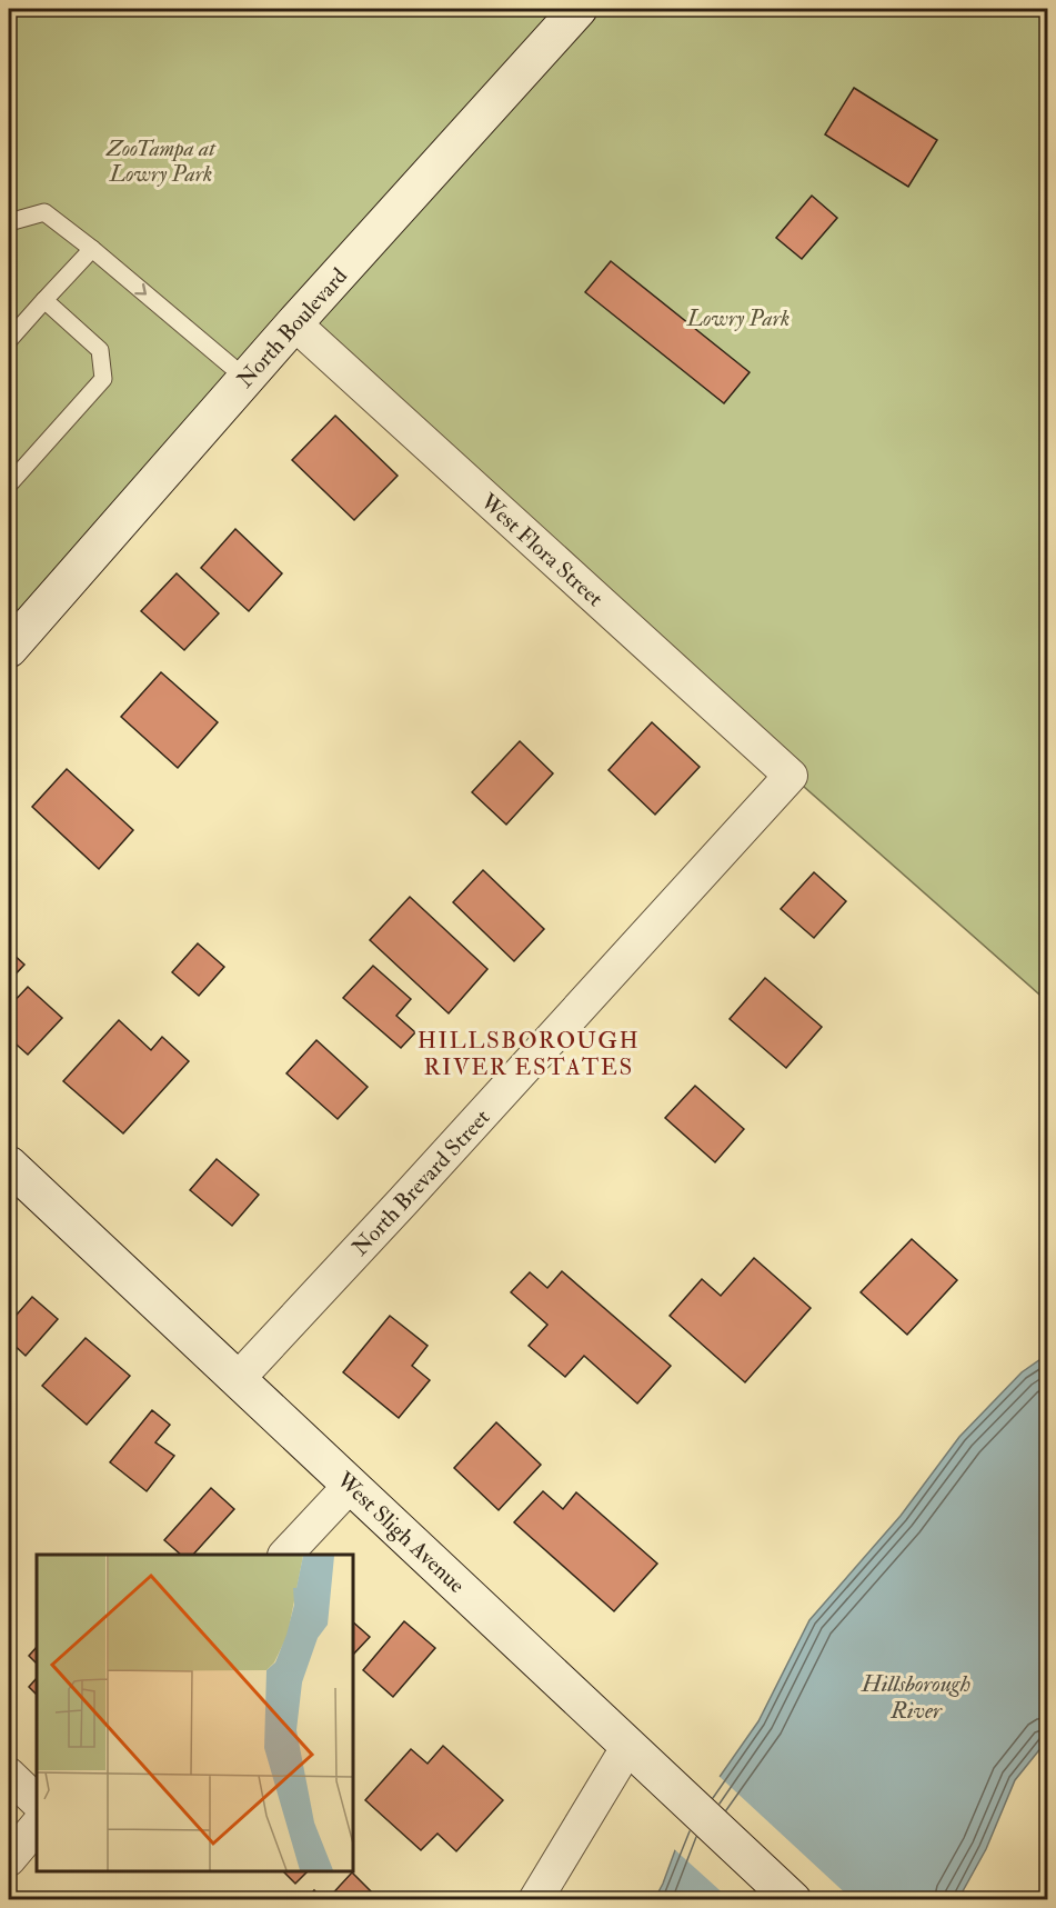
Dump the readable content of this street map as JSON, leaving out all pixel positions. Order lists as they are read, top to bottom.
{
  "streets": {
    "main road": ["North Boulevard", "West Sligh Avenue"],
    "street": ["West Flora Street", "North Brevard Street"]
  },
  "crossings": [
    ["North Boulevard", "West Flora Street"],
    ["West Flora Street", "North Brevard Street"],
    ["North Brevard Street", "West Sligh Avenue"]
  ],
  "districts": ["HILLSBOROUGH RIVER ESTATES"],
  "water": ["Hillsborough River"],
  "parks": ["ZooTampa at Lowry Park", "Lowry Park"]
}
